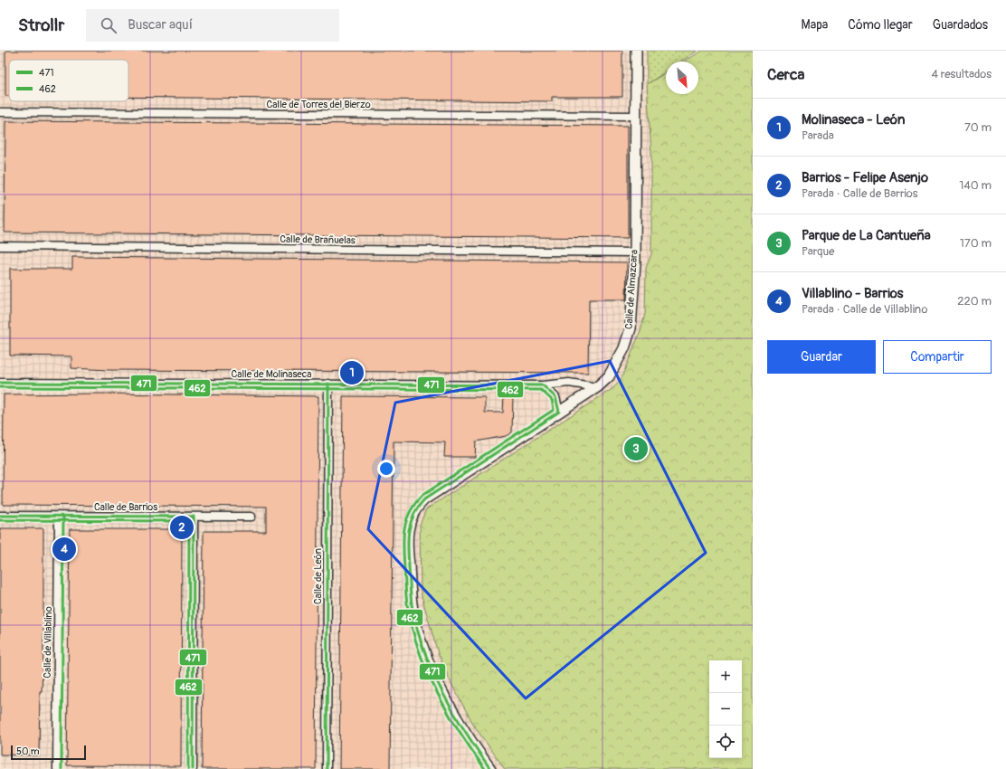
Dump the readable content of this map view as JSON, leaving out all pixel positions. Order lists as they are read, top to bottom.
{
  "streets": {
    "street": [
      "Calle de Torres del Bierzo",
      "Calle de Brañuelas",
      "Calle de Almazcara",
      "Calle de Molinaseca",
      "Calle de Barrios",
      "Calle de León",
      "Calle de Villablino"
    ]
  },
  "crossings": [
    ["Calle de Torres del Bierzo", "Calle de Almazcara"],
    ["Calle de Brañuelas", "Calle de Almazcara"],
    ["Calle de Almazcara", "Calle de Molinaseca"],
    ["Calle de Molinaseca", "Calle de León"],
    ["Calle de Barrios", "Calle de Villablino"]
  ],
  "lines": ["transit line 471", "transit line 462"],
  "legend": ["471", "462"],
  "scale_bar": "50 m",
  "north": "bottom right",
  "page": {
    "header": "Strollr",
    "search": "Buscar aquí",
    "nav": ["Mapa", "Cómo llegar", "Guardados"],
    "heading": ["Cerca", "4 resultados"],
    "list": [
      {
        "mark": "1",
        "name": "Molinaseca - León",
        "note": "Parada",
        "value": "70 m"
      },
      {
        "mark": "2",
        "name": "Barrios - Felipe Asenjo",
        "note": "Parada · Calle de Barrios",
        "value": "140 m"
      },
      {
        "mark": "3",
        "name": "Parque de La Cantueña",
        "note": "Parque",
        "value": "170 m"
      },
      {
        "mark": "4",
        "name": "Villablino - Barrios",
        "note": "Parada · Calle de Villablino",
        "value": "220 m"
      }
    ],
    "buttons": ["Guardar", "Compartir"],
    "pins": [
      "1",
      "3",
      "2",
      "4"
    ],
    "map_buttons": ["+", "−"],
    "scale": "50 m"
  }
}
